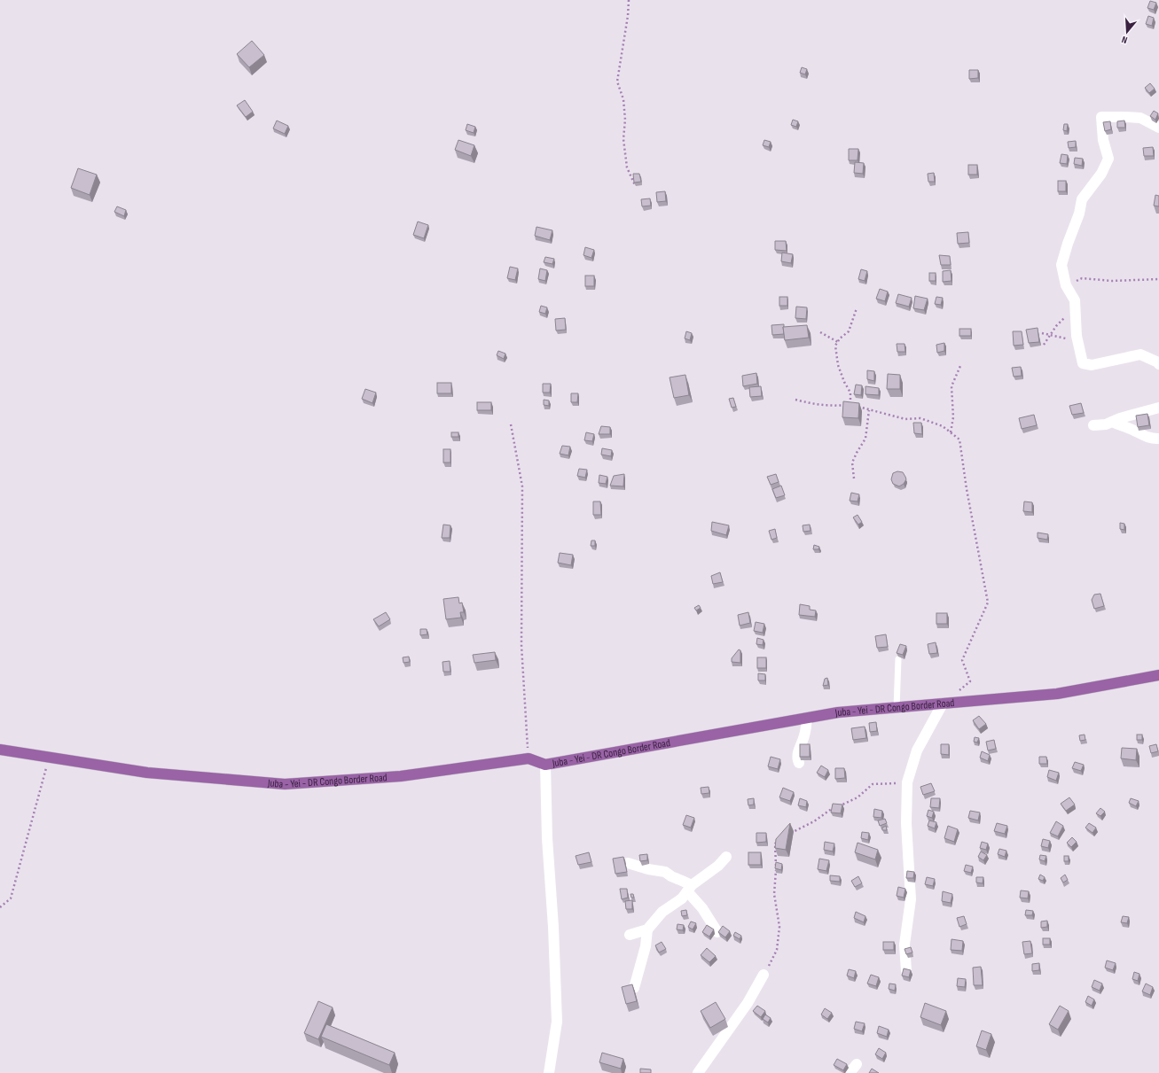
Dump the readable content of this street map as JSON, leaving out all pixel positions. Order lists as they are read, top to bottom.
{
  "streets": {
    "main road": ["Juba - Yei - DR Congo Border Road"]
  },
  "north": "bottom"
}
